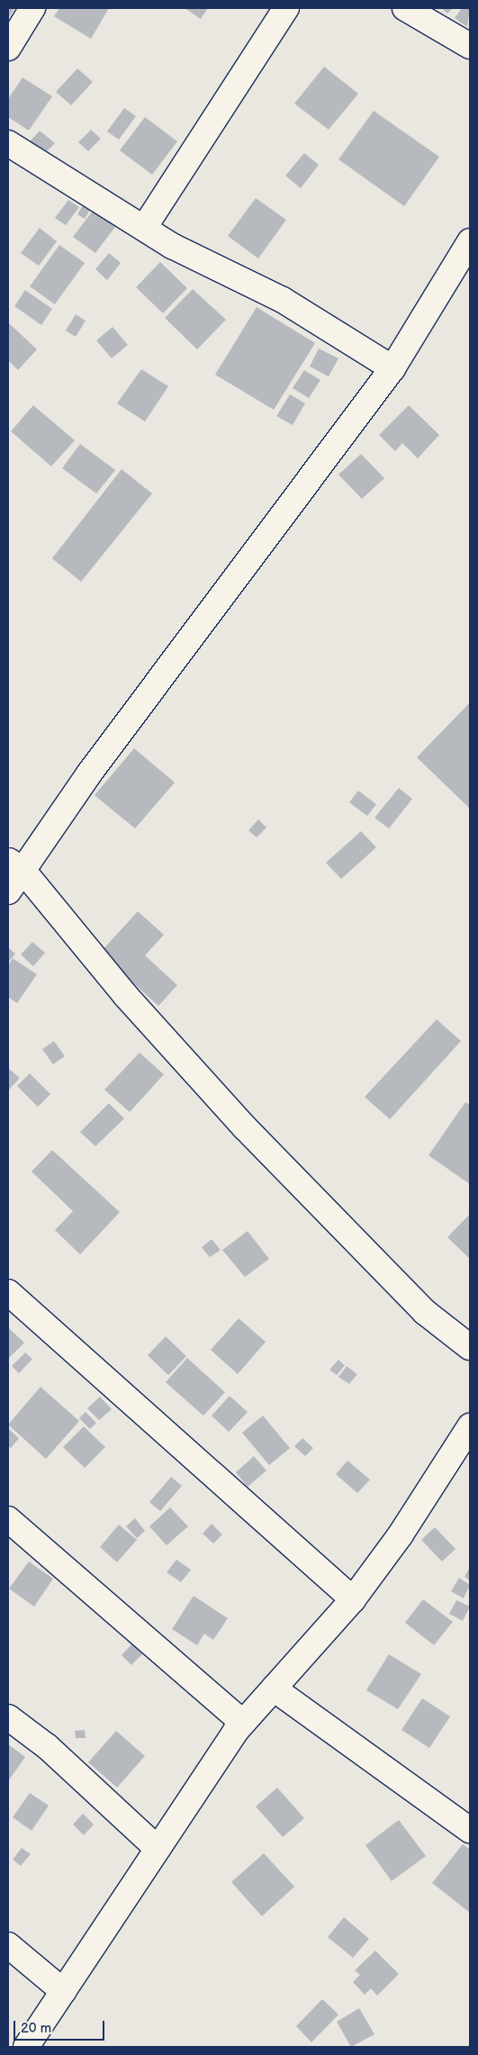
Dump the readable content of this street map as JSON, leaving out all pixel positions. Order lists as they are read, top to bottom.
{
  "scale_bar": "20 m"
}
